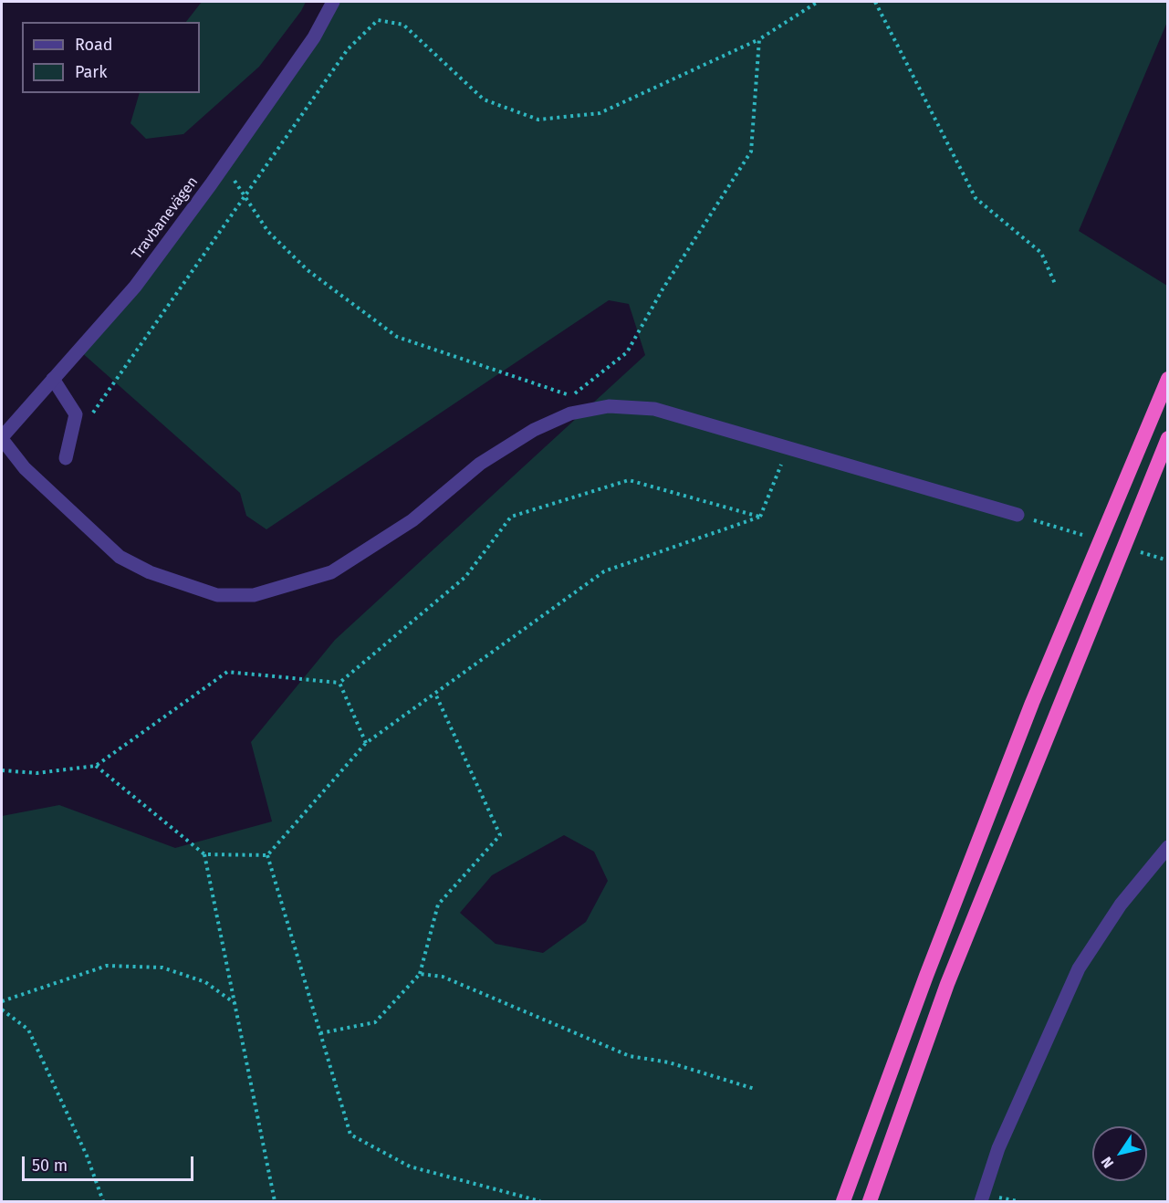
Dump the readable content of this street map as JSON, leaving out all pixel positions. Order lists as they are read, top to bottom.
{
  "streets": {
    "street": ["Travbanevägen"]
  },
  "legend": ["Road", "Park"],
  "scale_bar": "50 m",
  "north": "bottom left"
}
